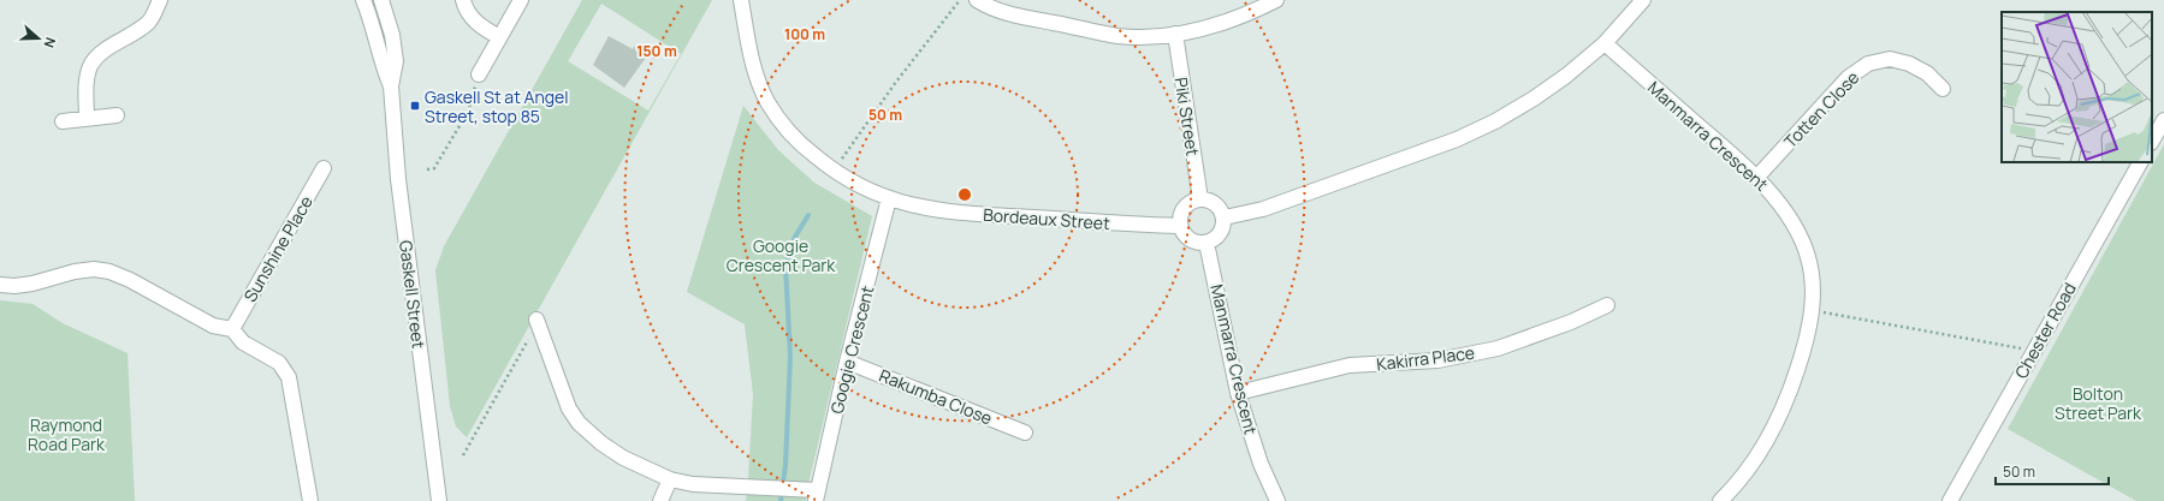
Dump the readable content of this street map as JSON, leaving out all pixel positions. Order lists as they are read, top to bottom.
{
  "streets": {
    "street": [
      "Totten Close",
      "Piki Street",
      "Manmarra Crescent",
      "Bordeaux Street",
      "Sunshine Place",
      "Gaskell Street",
      "Chester Road",
      "Googie Crescent",
      "Kakirra Place",
      "Rakumba Close"
    ]
  },
  "crossings": [
    ["Totten Close", "Manmarra Crescent"],
    ["Piki Street", "Manmarra Crescent"],
    ["Piki Street", "Bordeaux Street"],
    ["Manmarra Crescent", "Bordeaux Street"],
    ["Manmarra Crescent", "Kakirra Place"],
    ["Bordeaux Street", "Googie Crescent"],
    ["Googie Crescent", "Rakumba Close"]
  ],
  "parks": ["Googie Crescent Park", "Bolton Street Park", "Raymond Road Park"],
  "places": {
    "transit": ["Gaskell St at Angel Street, stop 85"]
  },
  "scale_bar": "50 m",
  "north": "right",
  "rings": ["100 m", "150 m", "50 m"]
}
